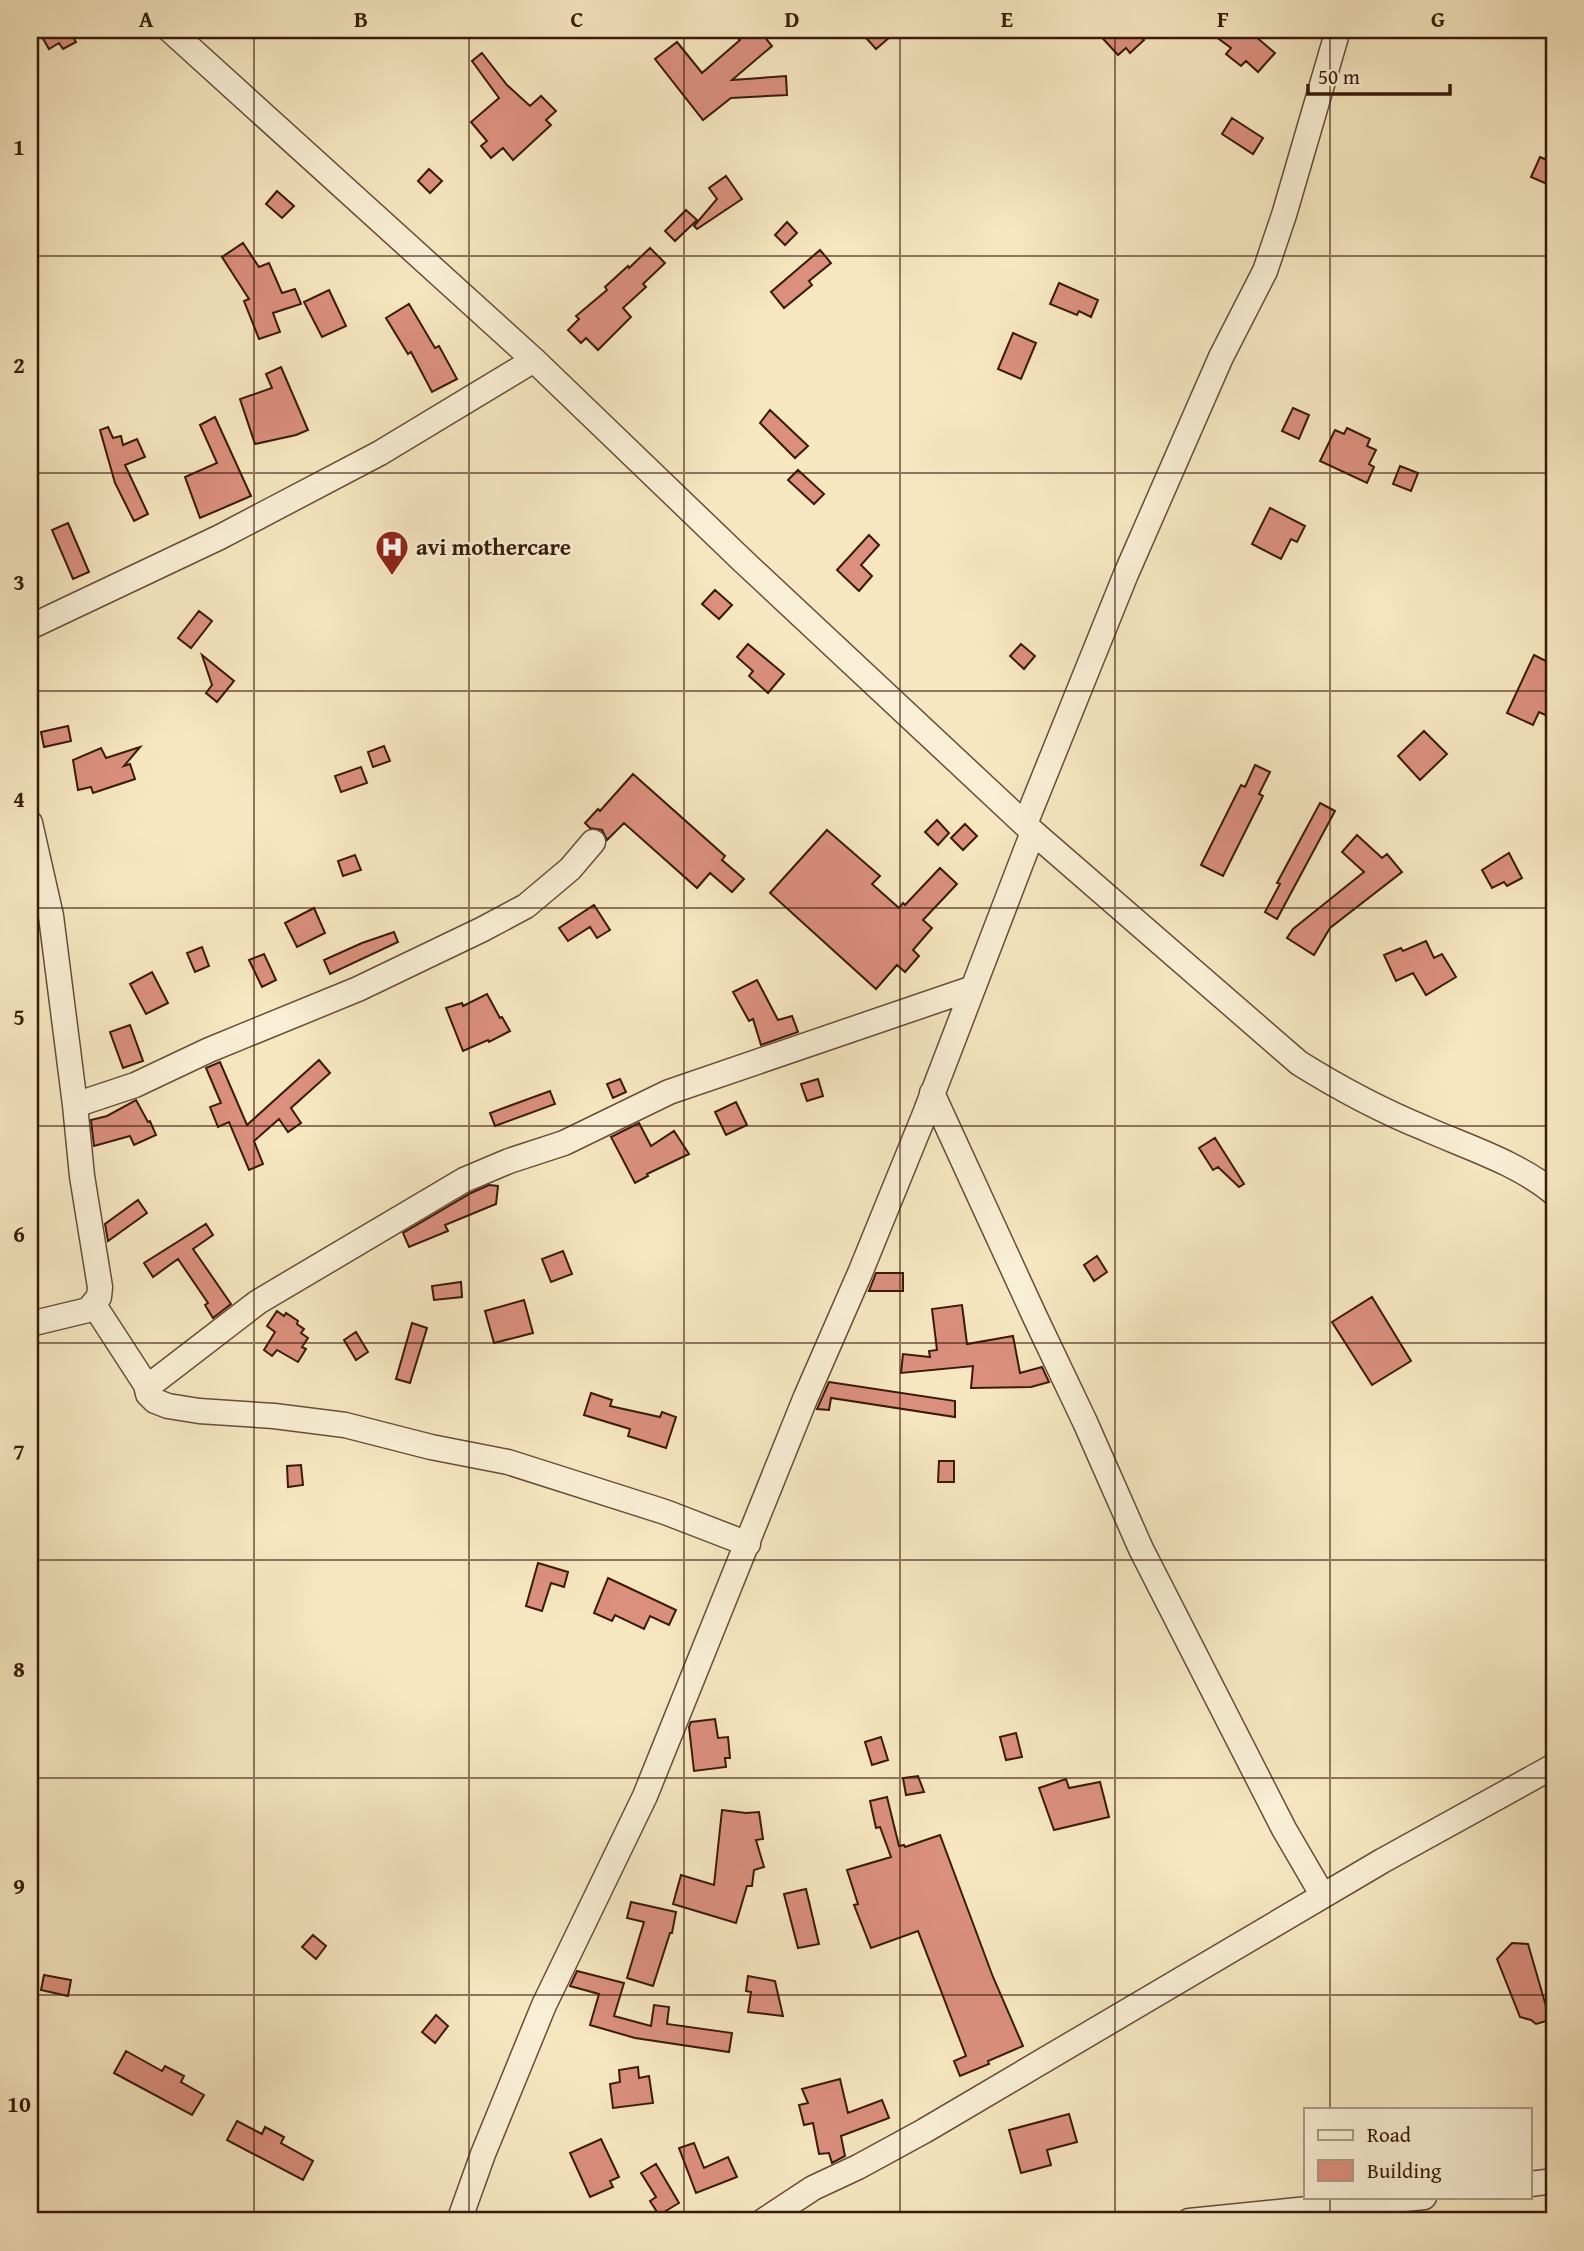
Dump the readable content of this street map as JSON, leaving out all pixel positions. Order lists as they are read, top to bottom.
{
  "places": {
    "hospital": ["avi mothercare"]
  },
  "legend": ["Road", "Building"],
  "scale_bar": "50 m",
  "grid": {
    "columns": [
      "A",
      "B",
      "C",
      "D",
      "E",
      "F",
      "G"
    ],
    "rows": [
      "1",
      "2",
      "3",
      "4",
      "5",
      "6",
      "7",
      "8",
      "9",
      "10"
    ]
  }
}
